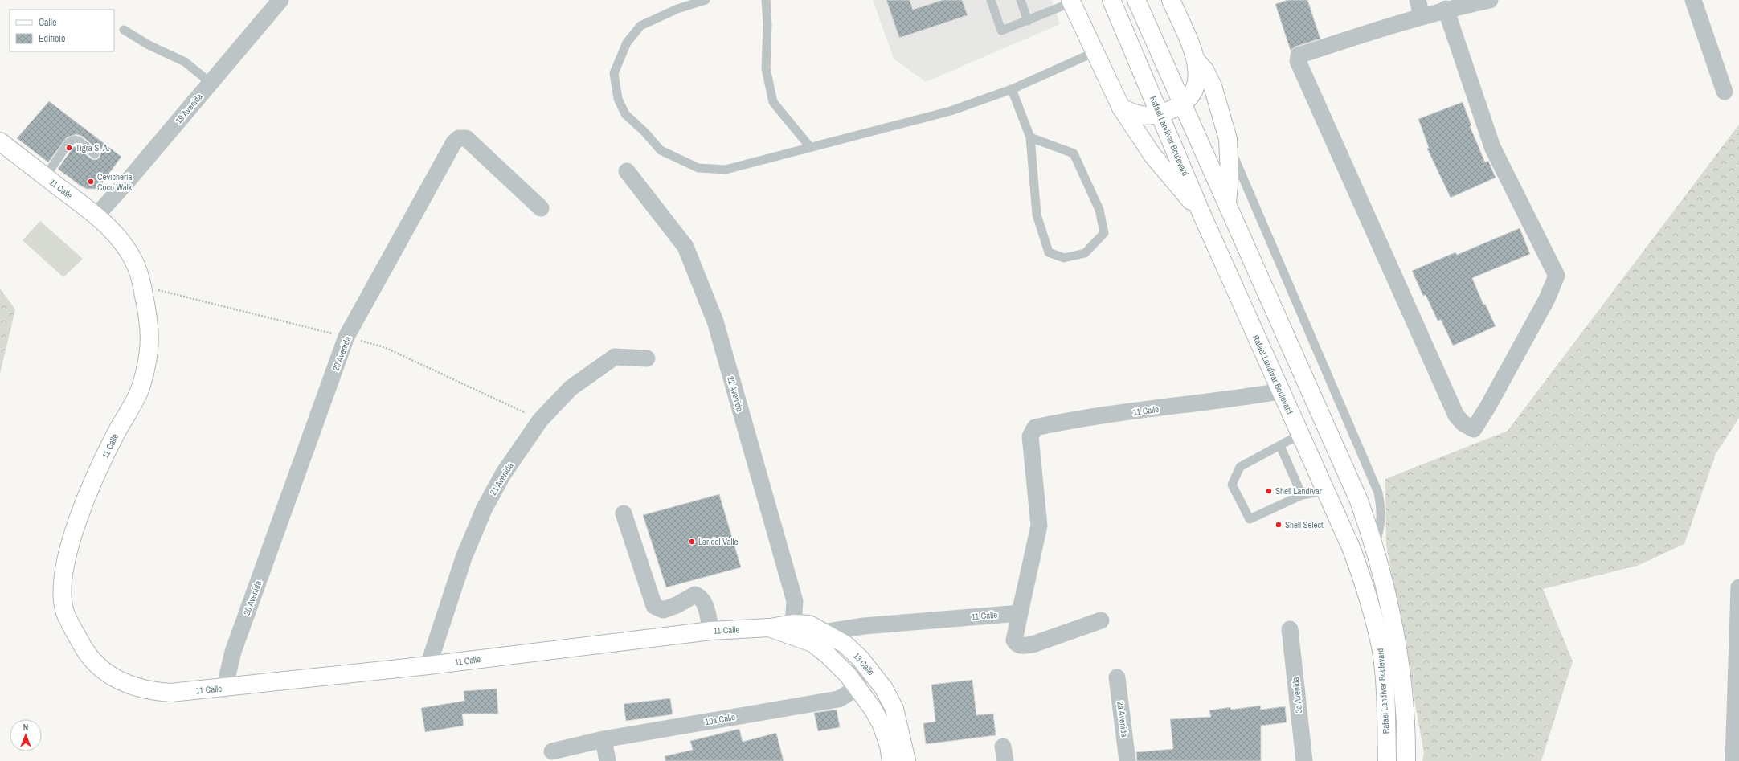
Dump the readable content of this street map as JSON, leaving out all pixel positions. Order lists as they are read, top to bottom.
{
  "streets": {
    "main road": ["Rafael Landivar Boulevard", "11 Calle", "13 Calle"],
    "street": [
      "19 Avenida",
      "20 Avenida",
      "22 Avenida",
      "21 Avenida",
      "3a Avenida",
      "10a Calle",
      "2a Avenida"
    ]
  },
  "crossings": [
    ["19 Avenida", "11 Calle"],
    ["Rafael Landivar Boulevard", "11 Calle"],
    ["11 Calle", "20 Avenida"],
    ["11 Calle", "22 Avenida"],
    ["11 Calle", "21 Avenida"],
    ["11 Calle", "13 Calle"],
    ["22 Avenida", "13 Calle"]
  ],
  "places": [
    "Tigra S. A.",
    "Cevichería Coco Walk",
    "Shell Landívar",
    "Shell Select",
    "Lar del Valle"
  ],
  "legend": ["Calle", "Edificio"],
  "north": "top"
}
